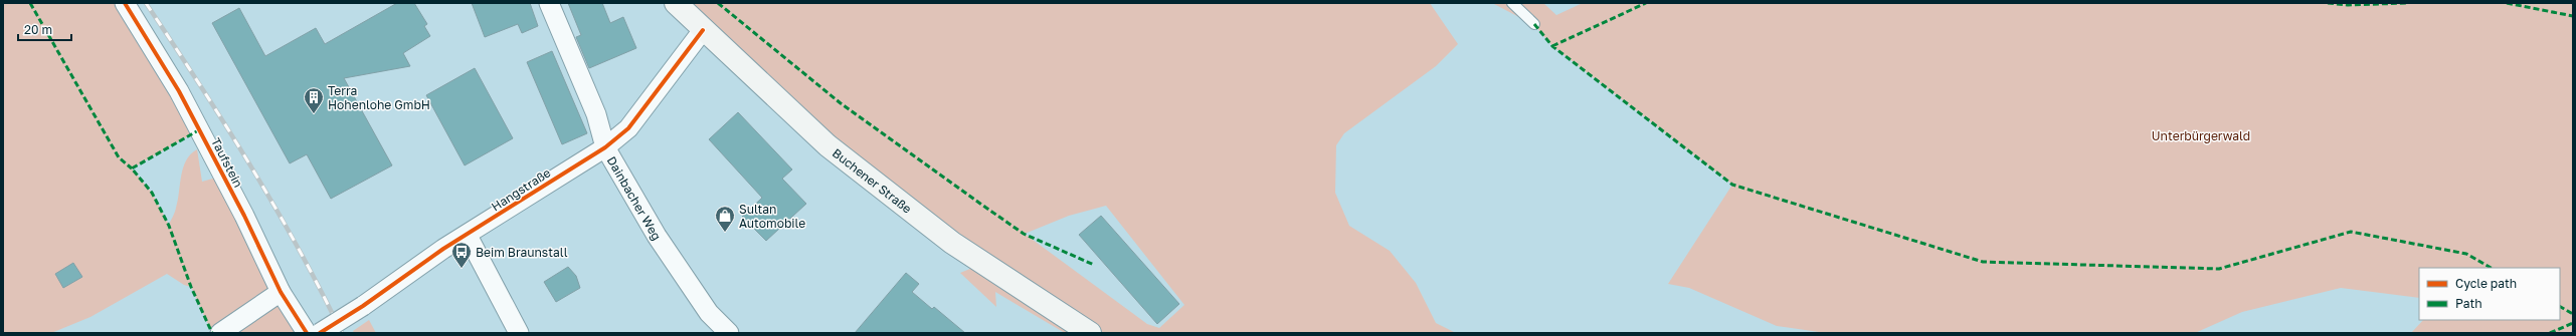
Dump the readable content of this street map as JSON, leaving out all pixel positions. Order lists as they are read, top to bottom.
{
  "streets": {
    "main road": ["Buchener Straße"],
    "street": ["Taufstein", "Hangstraße", "Dainbacher Weg"]
  },
  "crossings": [
    ["Buchener Straße", "Hangstraße"],
    ["Hangstraße", "Dainbacher Weg"]
  ],
  "parks": ["Unterbürgerwald"],
  "places": {
    "building": ["Terra Hohenlohe GmbH"],
    "shop": ["Sultan Automobile"],
    "bus stop": ["Beim Braunstall"]
  },
  "legend": ["Cycle path", "Path"],
  "scale_bar": "20 m"
}
